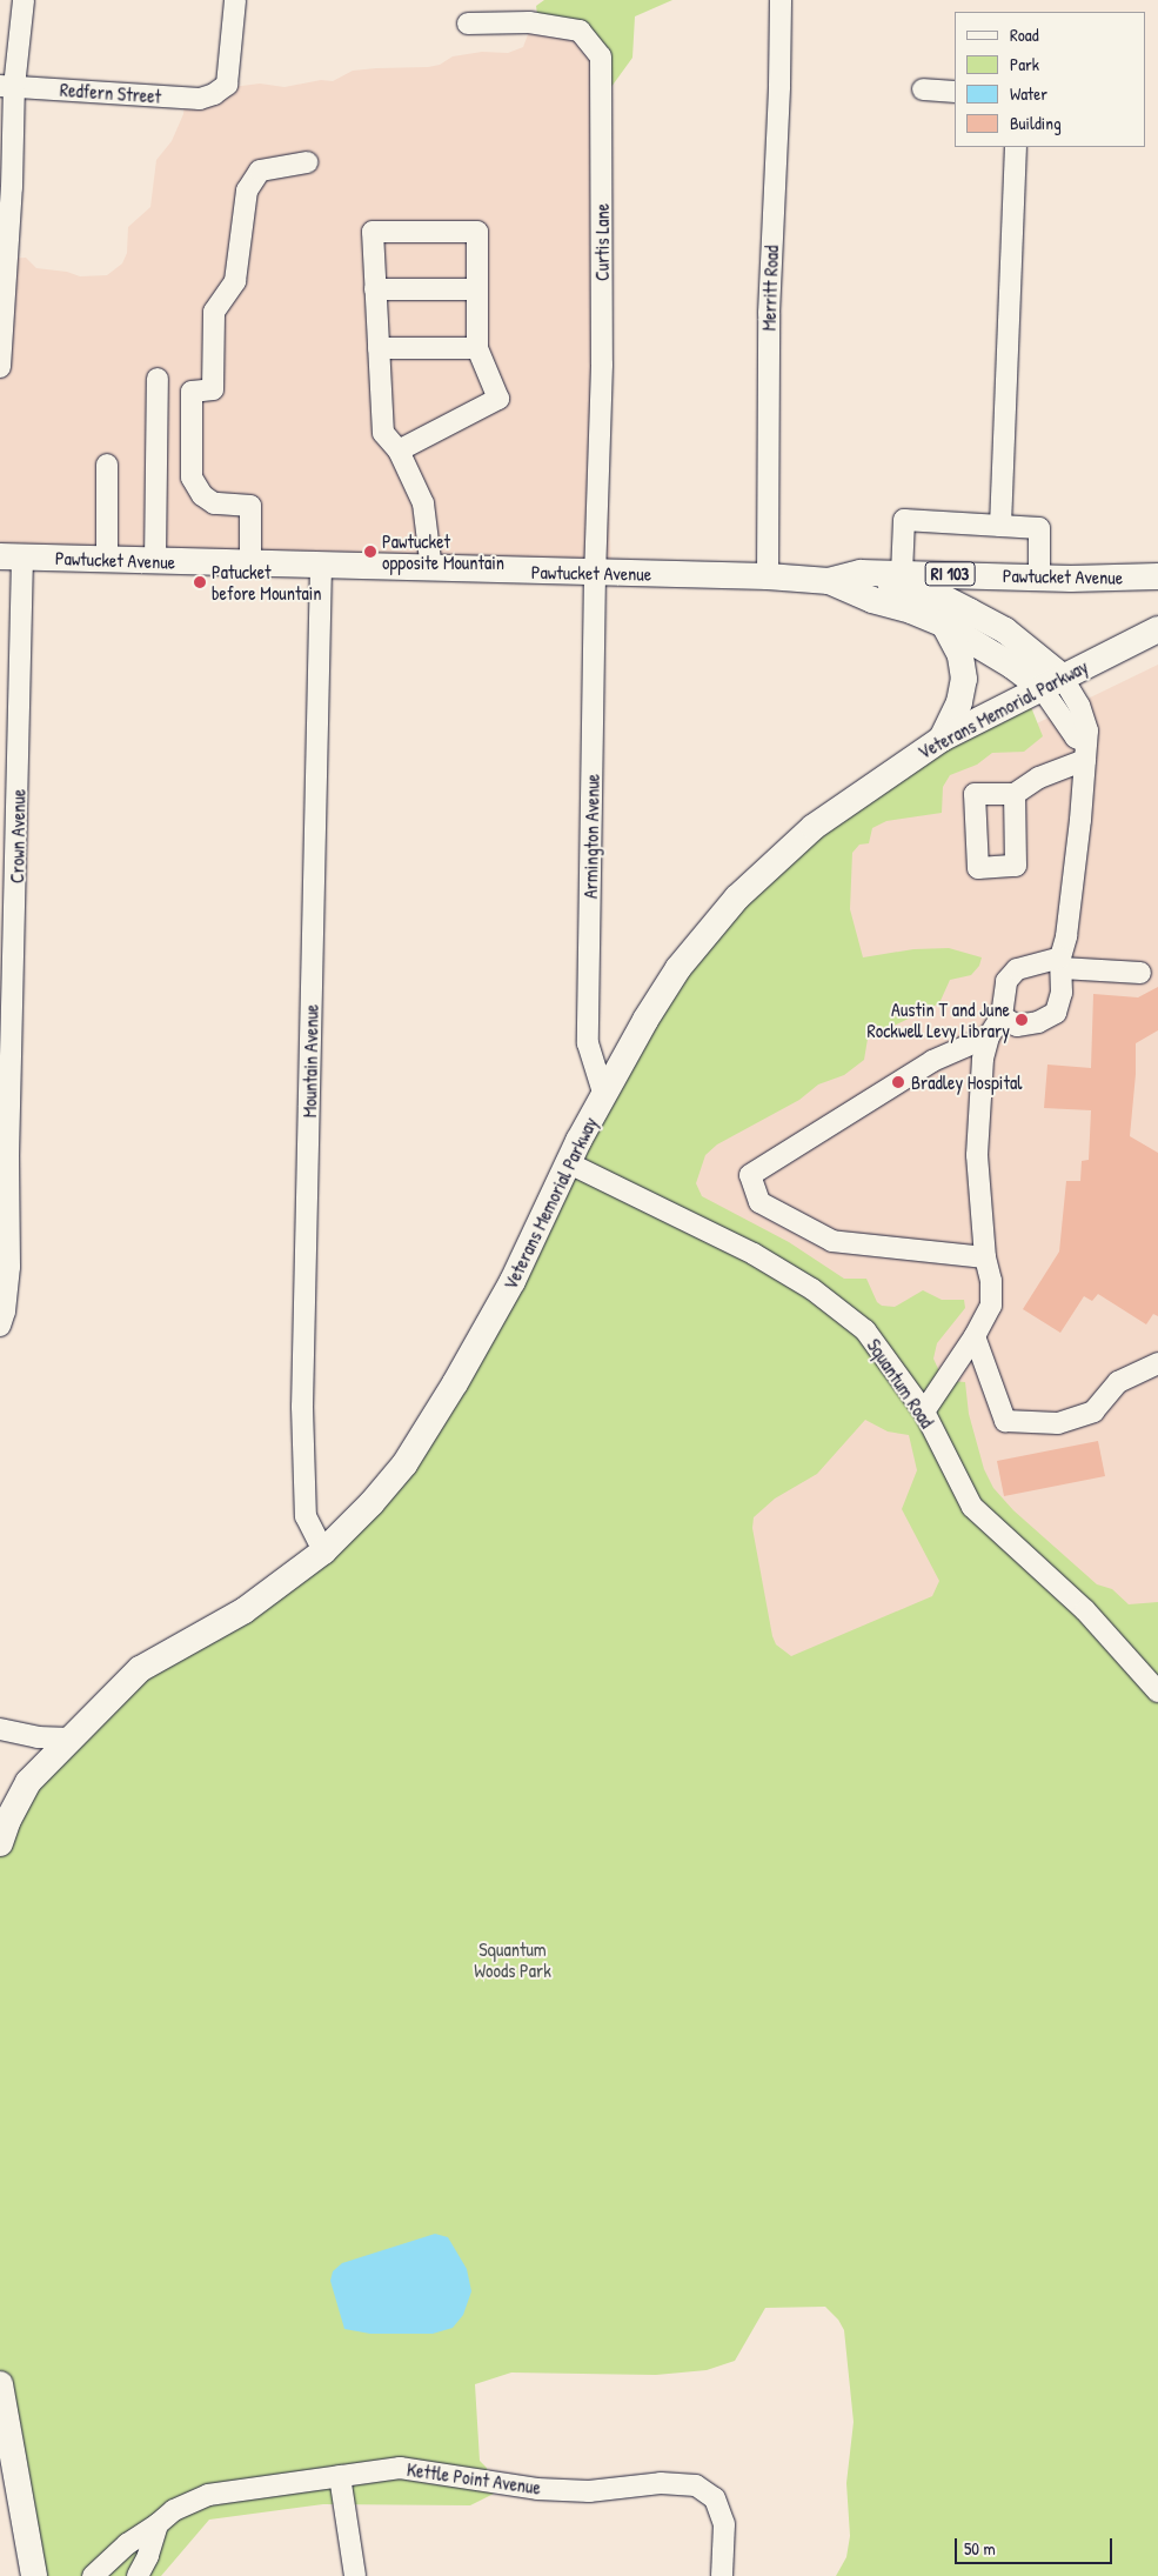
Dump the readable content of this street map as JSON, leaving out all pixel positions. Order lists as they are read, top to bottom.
{
  "streets": {
    "main road": ["Pawtucket Avenue", "RI 103", "Veterans Memorial Parkway"],
    "street": [
      "Redfern Street",
      "Curtis Lane",
      "Merritt Road",
      "Crown Avenue",
      "Armington Avenue",
      "Mountain Avenue",
      "Squantum Road",
      "Kettle Point Avenue"
    ]
  },
  "crossings": [
    ["Curtis Lane", "Pawtucket Avenue"],
    ["Curtis Lane", "Armington Avenue"],
    ["Merritt Road", "Pawtucket Avenue"],
    ["Pawtucket Avenue", "Veterans Memorial Parkway"],
    ["Pawtucket Avenue", "Crown Avenue"],
    ["Pawtucket Avenue", "Armington Avenue"],
    ["Pawtucket Avenue", "Mountain Avenue"],
    ["Veterans Memorial Parkway", "Armington Avenue"],
    ["Veterans Memorial Parkway", "Mountain Avenue"],
    ["Veterans Memorial Parkway", "Squantum Road"]
  ],
  "parks": ["Squantum Woods Park"],
  "places": [
    "Pawtucket opposite Mountain",
    "Patucket before Mountain",
    "Austin T and June Rockwell Levy Library",
    "Bradley Hospital"
  ],
  "legend": [
    "Road",
    "Park",
    "Water",
    "Building"
  ],
  "scale_bar": "50 m"
}
